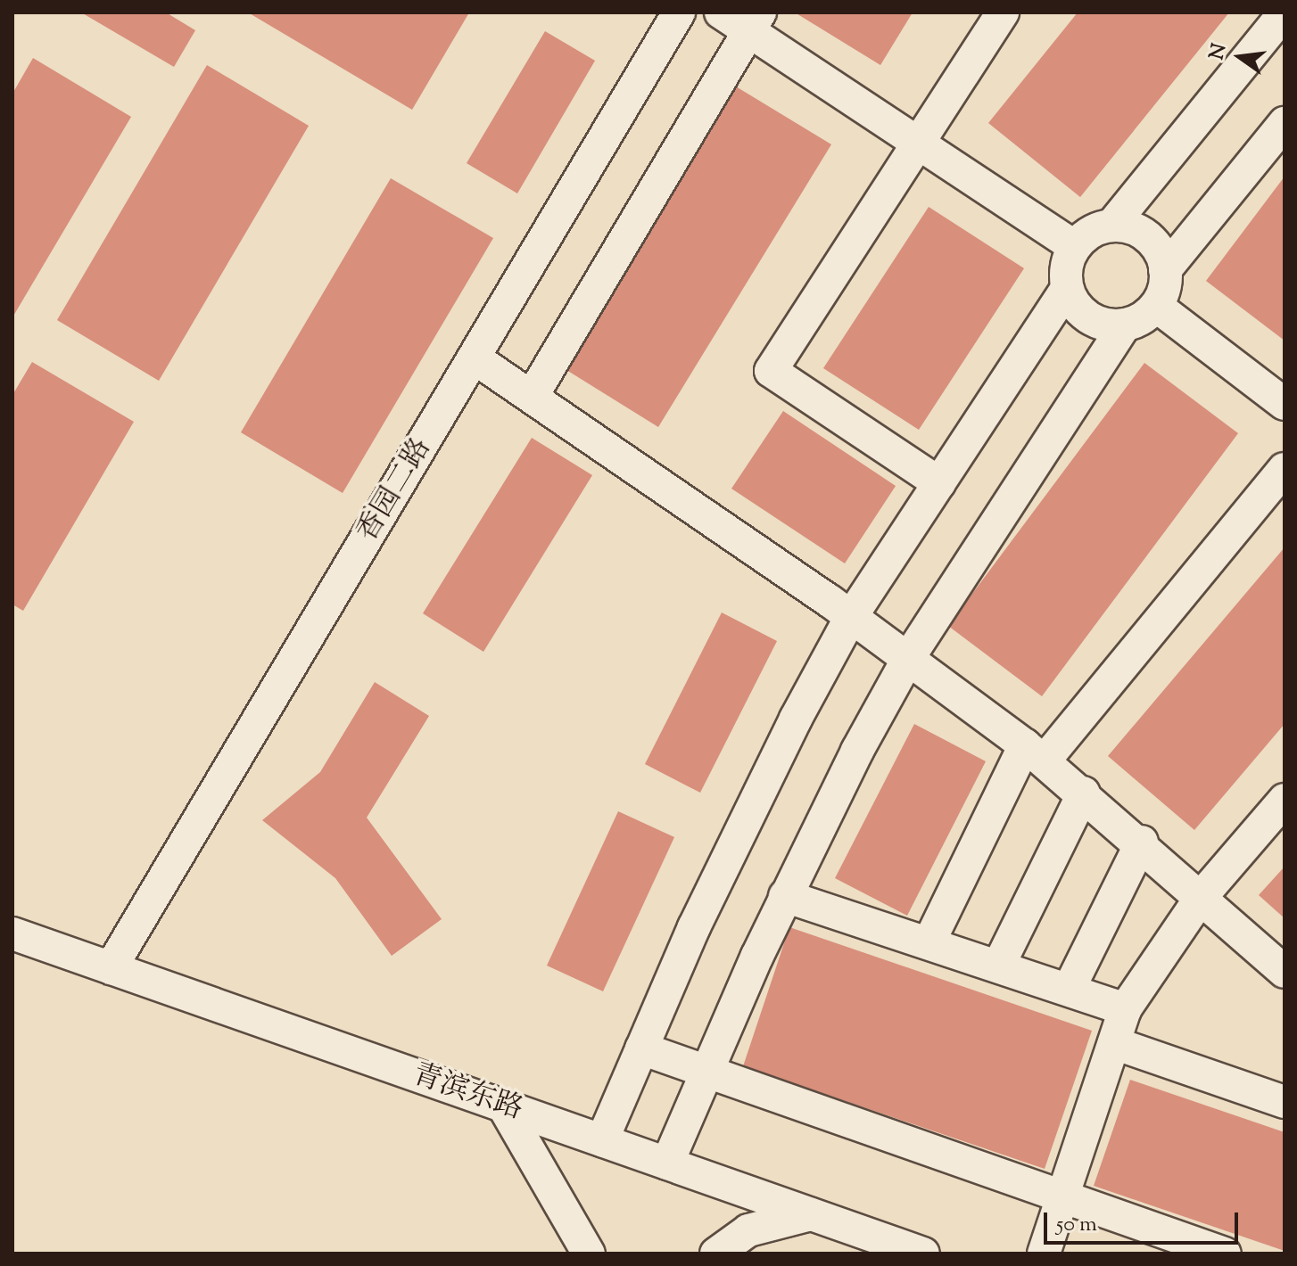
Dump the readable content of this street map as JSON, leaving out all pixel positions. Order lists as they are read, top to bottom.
{
  "streets": {
    "street": ["香园二路", "青滨东路"]
  },
  "crossings": [
    ["香园二路", "青滨东路"]
  ],
  "scale_bar": "50 m",
  "north": "left"
}
